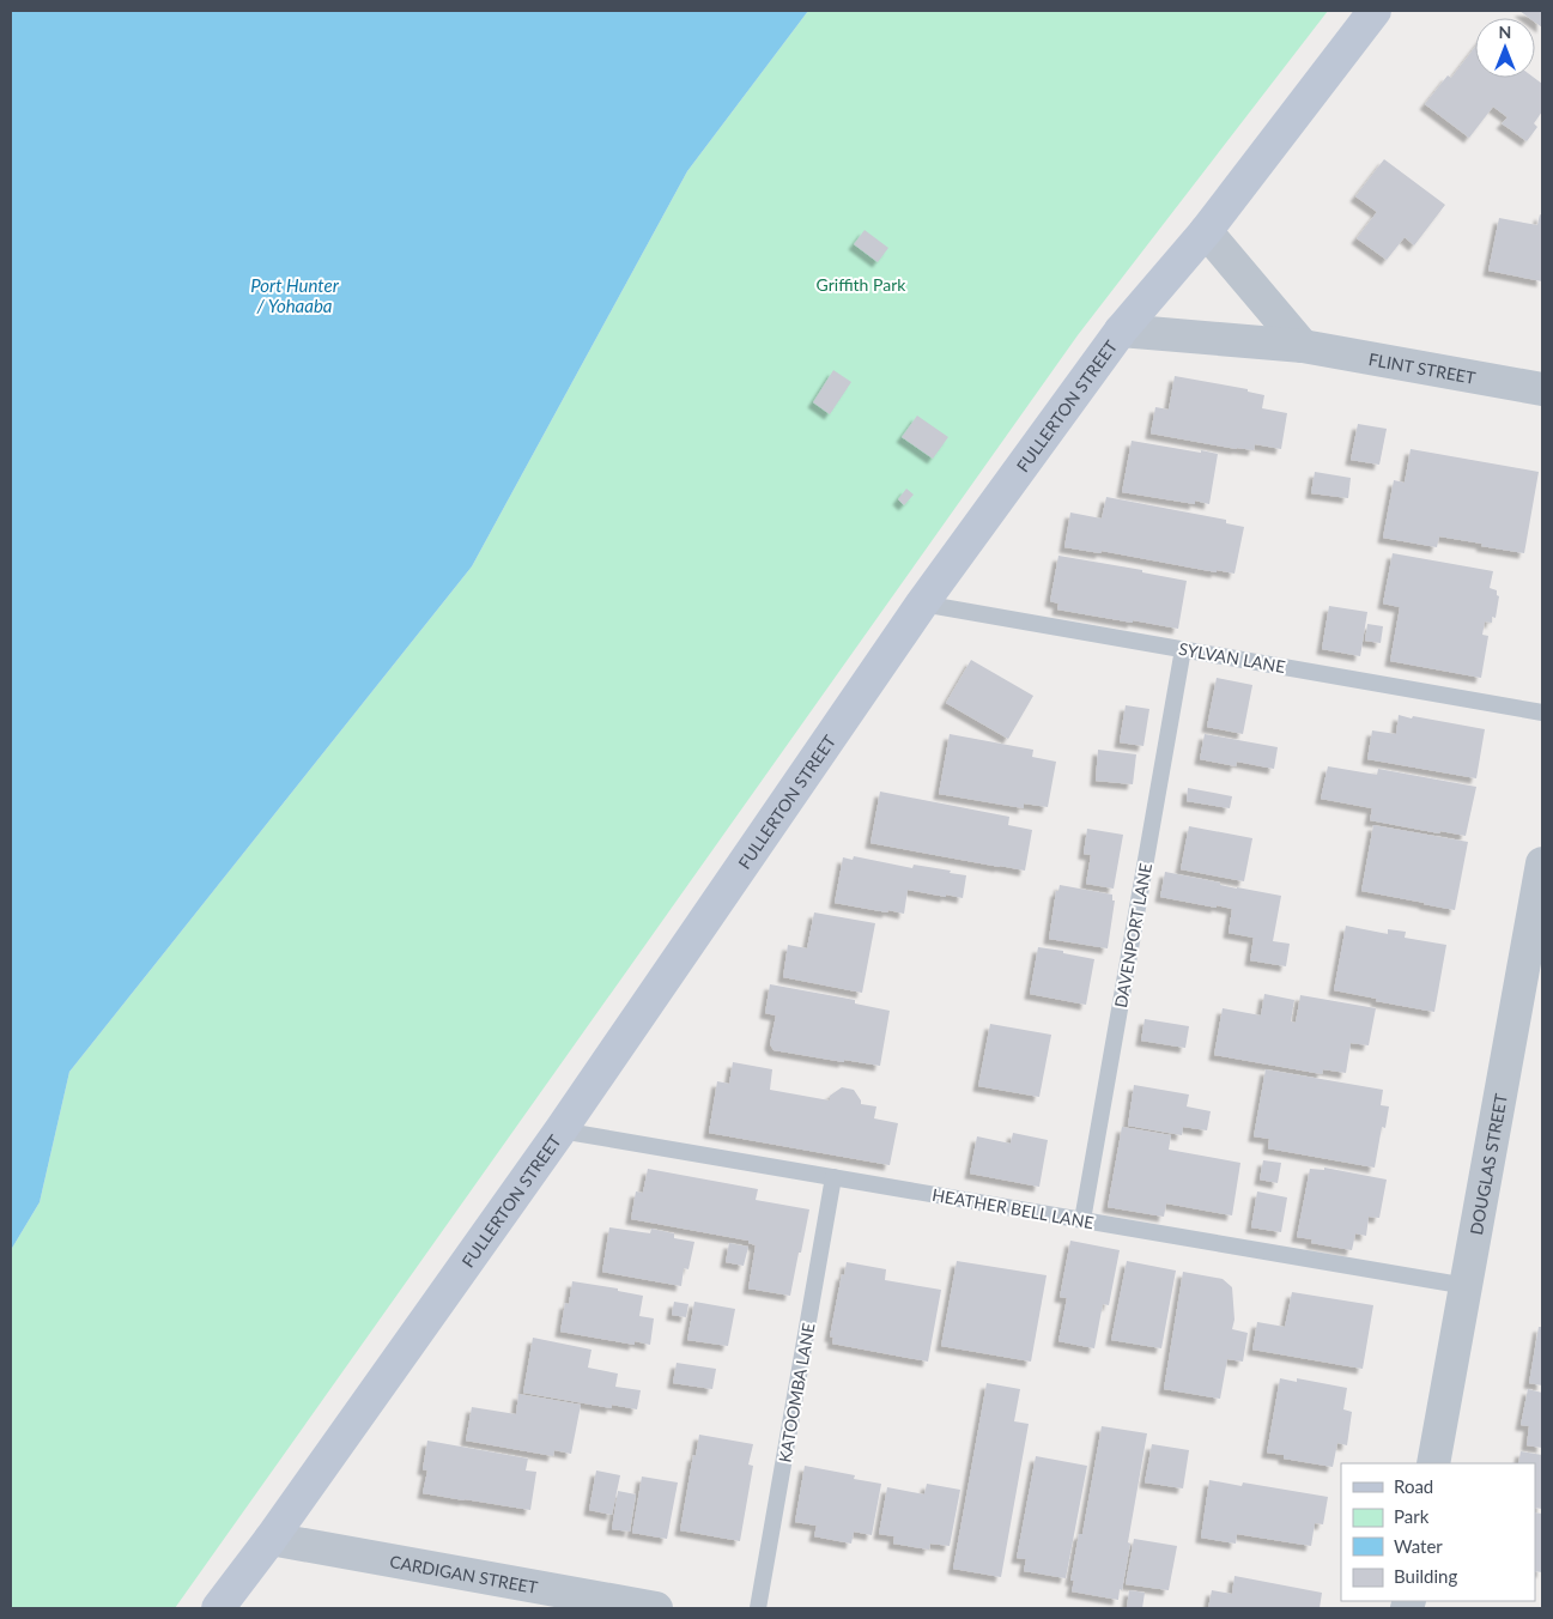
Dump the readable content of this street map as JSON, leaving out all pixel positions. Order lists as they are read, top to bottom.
{
  "streets": {
    "main road": ["FULLERTON STREET"],
    "street": ["FLINT STREET", "DOUGLAS STREET", "CARDIGAN STREET"],
    "lane": [
      "SYLVAN LANE",
      "DAVENPORT LANE",
      "HEATHER BELL LANE",
      "KATOOMBA LANE"
    ]
  },
  "crossings": [
    ["FLINT STREET", "FULLERTON STREET"],
    ["FULLERTON STREET", "SYLVAN LANE"],
    ["FULLERTON STREET", "HEATHER BELL LANE"],
    ["FULLERTON STREET", "CARDIGAN STREET"],
    ["SYLVAN LANE", "DAVENPORT LANE"],
    ["DAVENPORT LANE", "HEATHER BELL LANE"],
    ["DOUGLAS STREET", "HEATHER BELL LANE"],
    ["HEATHER BELL LANE", "KATOOMBA LANE"]
  ],
  "water": ["Port Hunter / Yohaaba"],
  "parks": ["Griffith Park"],
  "legend": [
    "Road",
    "Park",
    "Water",
    "Building"
  ],
  "north": "top"
}
